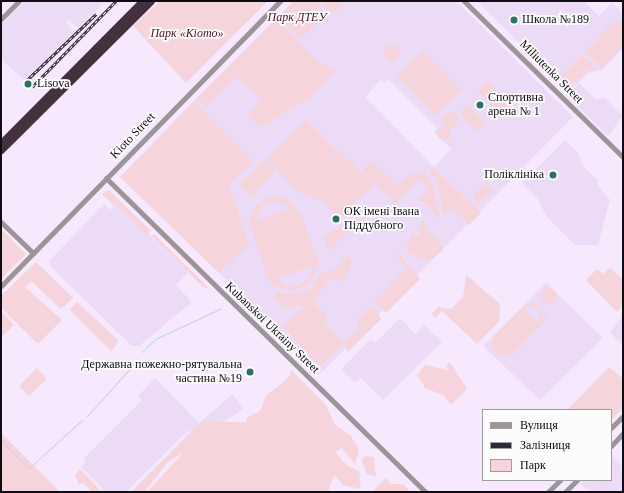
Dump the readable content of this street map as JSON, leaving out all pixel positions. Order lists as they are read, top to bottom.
{
  "streets": {
    "street": ["Miliutenka Street", "Kioto Street", "Kubanskoi Ukrainy Street"]
  },
  "crossings": [
    ["Kioto Street", "Kubanskoi Ukrainy Street"]
  ],
  "parks": ["Парк ДТЕУ", "Парк «Кіото»"],
  "places": [
    "Школа №189",
    "Lisova",
    "Спортивна арена № 1",
    "Поліклініка",
    "ОК імені Івана Піддубного",
    "Державна пожежно-рятувальна частина №19"
  ],
  "legend": ["Вулиця", "Залізниця", "Парк"]
}
